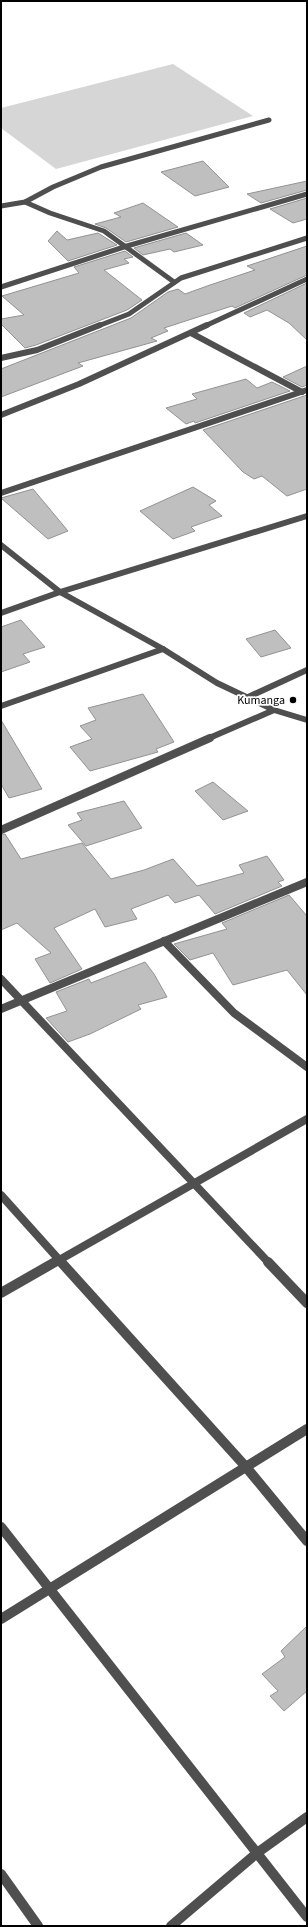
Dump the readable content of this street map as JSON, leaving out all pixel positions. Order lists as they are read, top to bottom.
{
  "places": ["Kumanga"]
}
